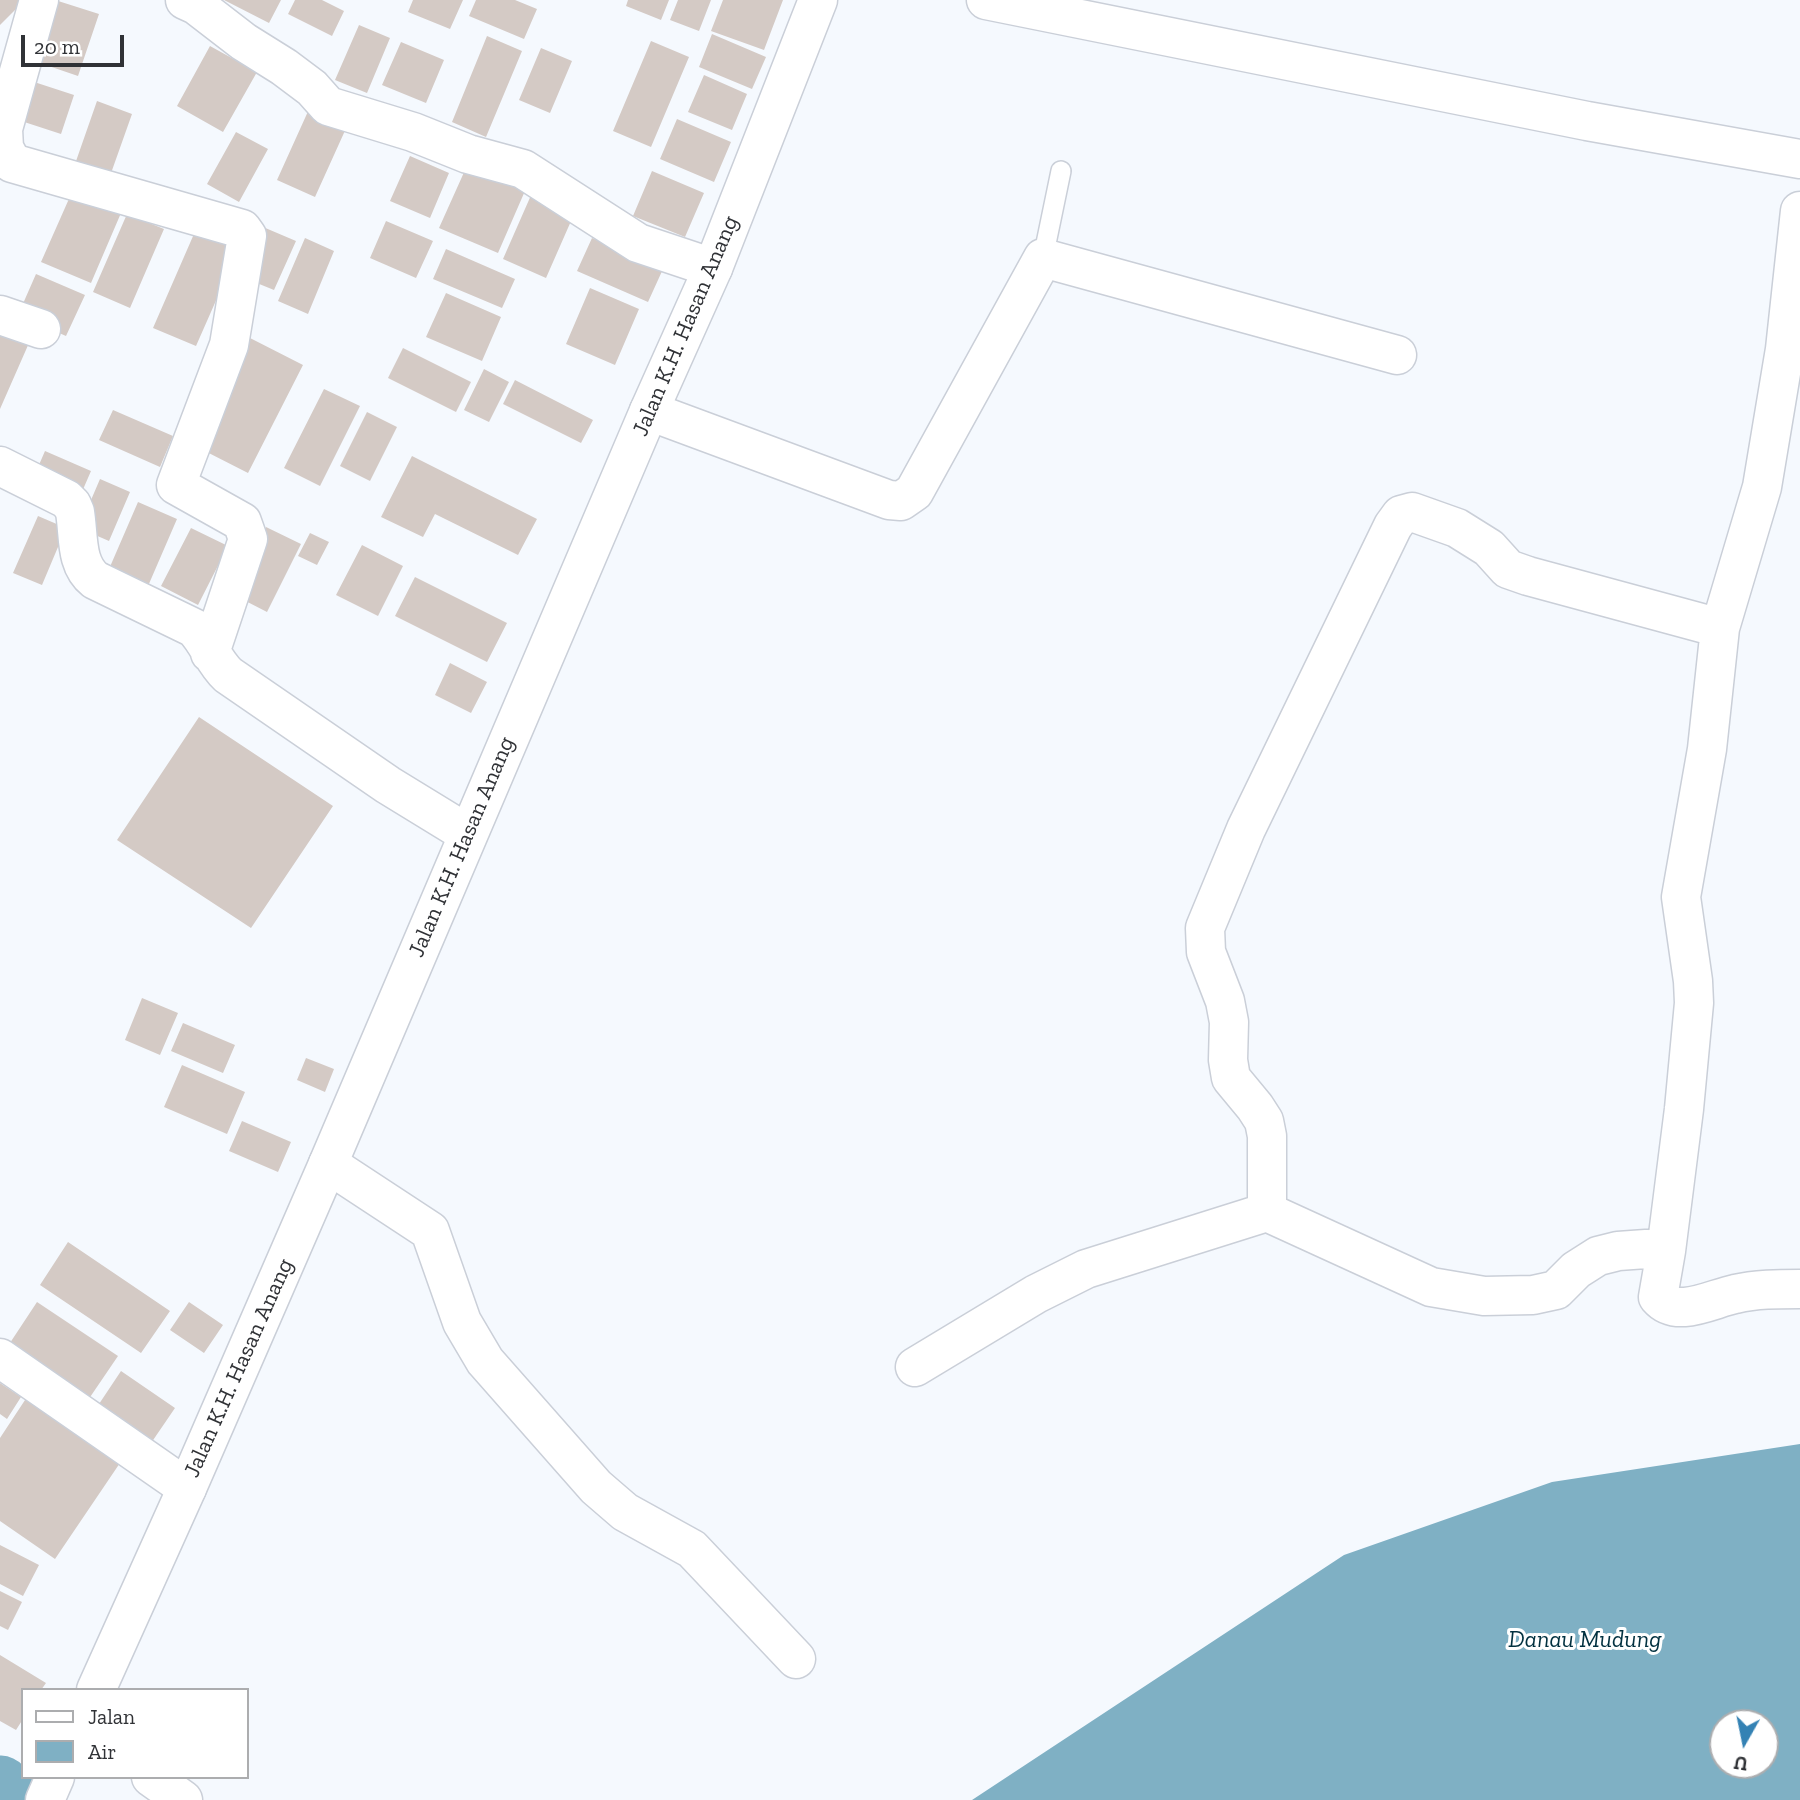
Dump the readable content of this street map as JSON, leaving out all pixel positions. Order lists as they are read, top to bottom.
{
  "streets": {
    "street": ["Jalan K.H. Hasan Anang"]
  },
  "water": ["Danau Mudung"],
  "legend": ["Jalan", "Air"],
  "scale_bar": "20 m",
  "north": "bottom"
}
